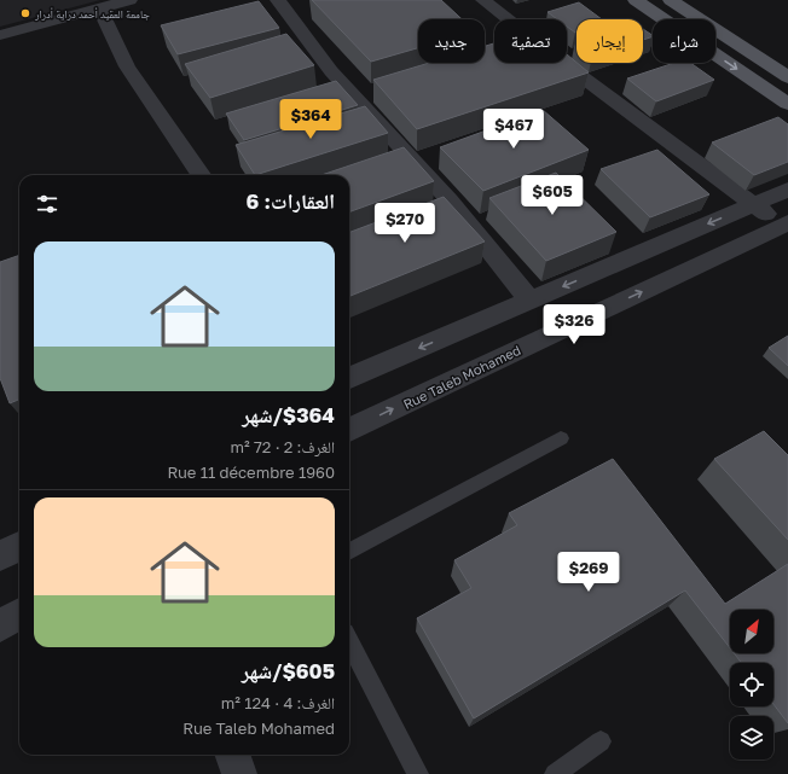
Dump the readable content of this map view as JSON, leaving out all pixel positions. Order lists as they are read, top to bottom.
{
  "streets": {
    "street": ["Rue Taleb Mohamed"]
  },
  "places": ["جامعة العقيد أحمد دراية أدرار"],
  "north": "top right",
  "page": {
    "chip": [
      "شراء",
      "إيجار",
      "تصفية",
      "جديد"
    ],
    "price": [
      "$364",
      "$467",
      "$605",
      "$270",
      "$326",
      "$269"
    ],
    "heading": "العقارات: 6",
    "list": [
      {
        "name": "$364/شهر",
        "note": "الغرف: 2 · 72 m² · Rue 11 décembre 1960"
      },
      {
        "name": "$605/شهر",
        "note": "الغرف: 4 · 124 m² · Rue Taleb Mohamed"
      }
    ]
  }
}
